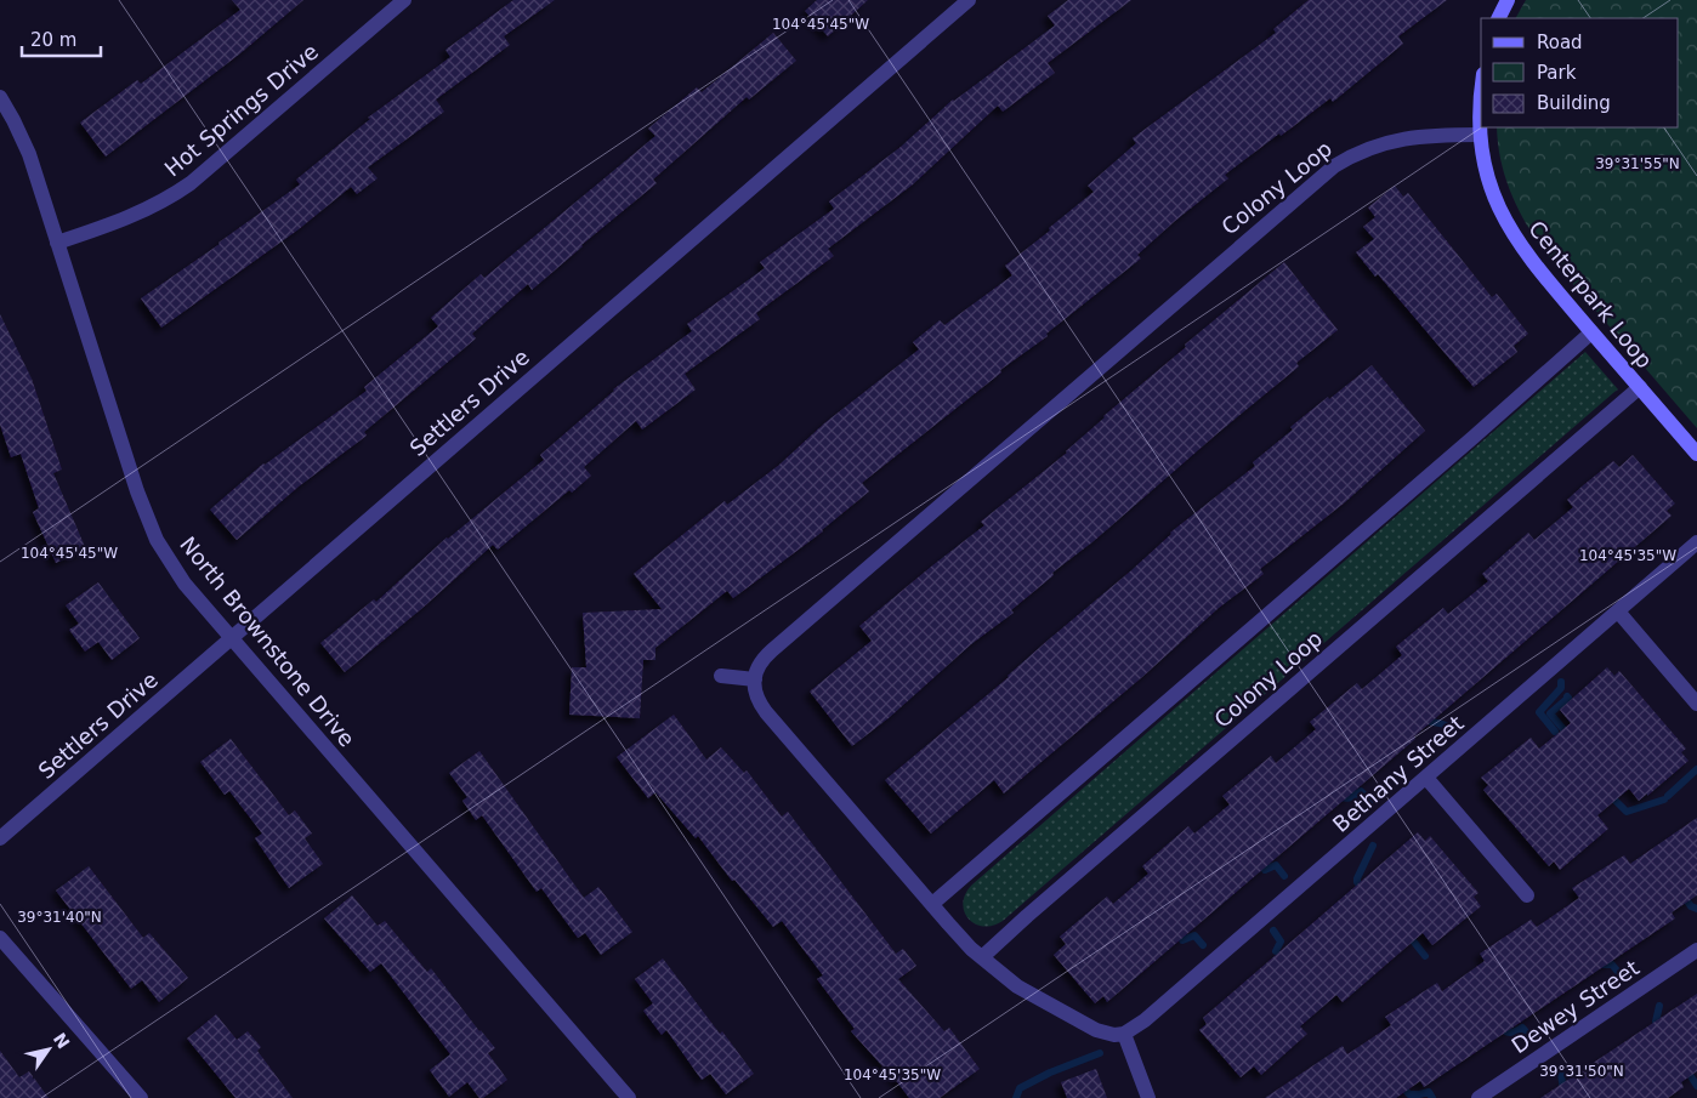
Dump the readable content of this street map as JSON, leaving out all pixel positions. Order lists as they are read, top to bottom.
{
  "streets": {
    "street": [
      "Hot Springs Drive",
      "Colony Loop",
      "Centerpark Loop",
      "Settlers Drive",
      "North Brownstone Drive",
      "Bethany Street",
      "Dewey Street"
    ]
  },
  "crossings": [
    ["Hot Springs Drive", "North Brownstone Drive"],
    ["Colony Loop", "Centerpark Loop"],
    ["Settlers Drive", "North Brownstone Drive"]
  ],
  "legend": ["Road", "Park", "Building"],
  "scale_bar": "20 m",
  "north": "top right",
  "coordinates": [
    "104°45'45\"W",
    "39°31'55\"N",
    "104°45'35\"W",
    "39°31'40\"N",
    "39°31'50\"N"
  ]
}
